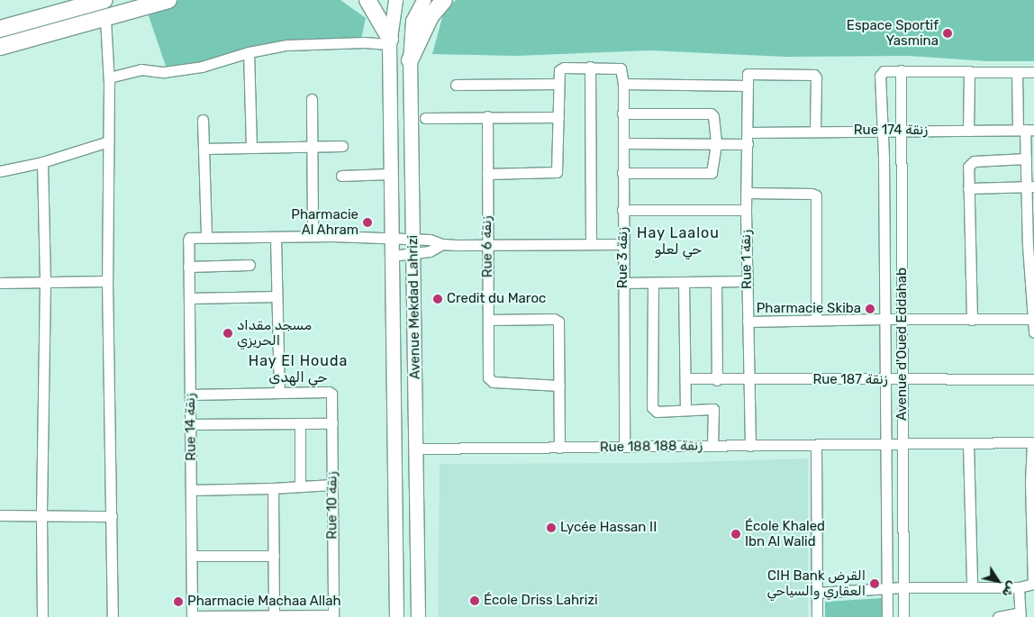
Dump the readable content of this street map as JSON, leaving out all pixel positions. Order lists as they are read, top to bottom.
{
  "streets": {
    "main road": ["Avenue Mekdad Lahrizi"],
    "street": [
      "Rue 174 زنقة",
      "Rue 6 زنقة",
      "Rue 3 زنقة",
      "Rue 1 زنقة",
      "Avenue d'Oued Eddahab",
      "Rue 187 زنقة",
      "Rue 14 زنقة",
      "Rue 188 زنقة 188",
      "Rue 10 زنقة"
    ]
  },
  "crossings": [
    ["Rue 174 زنقة", "Rue 1 زنقة"],
    ["Rue 174 زنقة", "Avenue d'Oued Eddahab"],
    ["Rue 3 زنقة", "Rue 188 زنقة 188"],
    ["Rue 1 زنقة", "Rue 187 زنقة"],
    ["Rue 1 زنقة", "Rue 188 زنقة 188"],
    ["Avenue Mekdad Lahrizi", "Rue 188 زنقة 188"],
    ["Avenue d'Oued Eddahab", "Rue 187 زنقة"],
    ["Avenue d'Oued Eddahab", "Rue 188 زنقة 188"]
  ],
  "districts": ["Hay Laalou حي لعلو", "Hay El Houda حي الهدى"],
  "places": [
    "Espace Sportif Yasmina",
    "Pharmacie Al Ahram",
    "Credit du Maroc",
    "Pharmacie Skiba",
    "مسجد مقداد الحريزي",
    "Lycée Hassan II",
    "École Khaled Ibn Al Walid",
    "CIH Bank القرض العقاري والسياحي",
    "École Driss Lahrizi",
    "Pharmacie Machaa Allah"
  ],
  "north": "bottom right"
}
